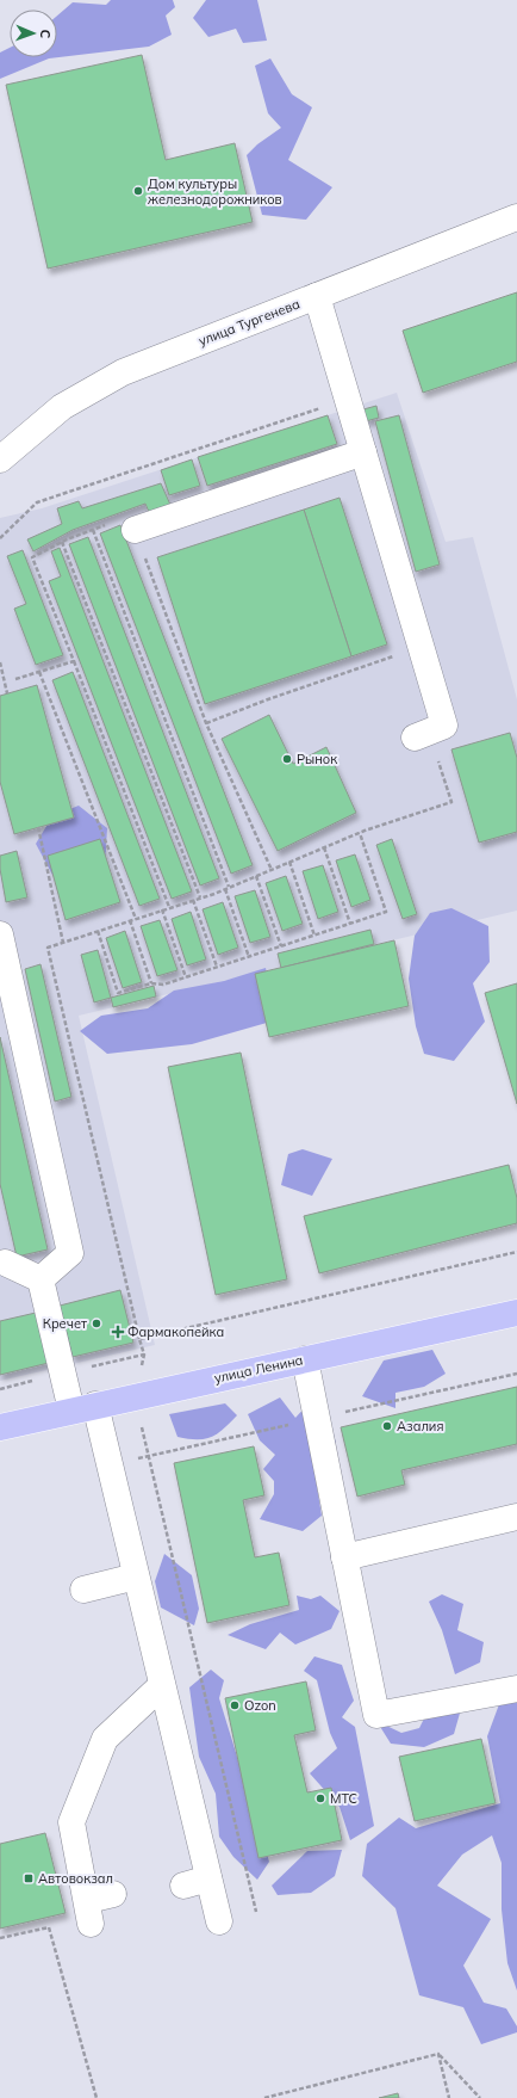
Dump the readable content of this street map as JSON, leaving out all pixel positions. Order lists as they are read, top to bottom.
{
  "streets": {
    "main road": ["улица Ленина"],
    "street": ["улица Тургенева"]
  },
  "places": {
    "other": [
      "Дом культуры железнодорожников",
      "Рынок",
      "Кречет",
      "Азалия",
      "Ozon",
      "МТС"
    ],
    "health": ["Фармакопейка"],
    "transit": ["Автовокзал"]
  },
  "north": "right"
}
